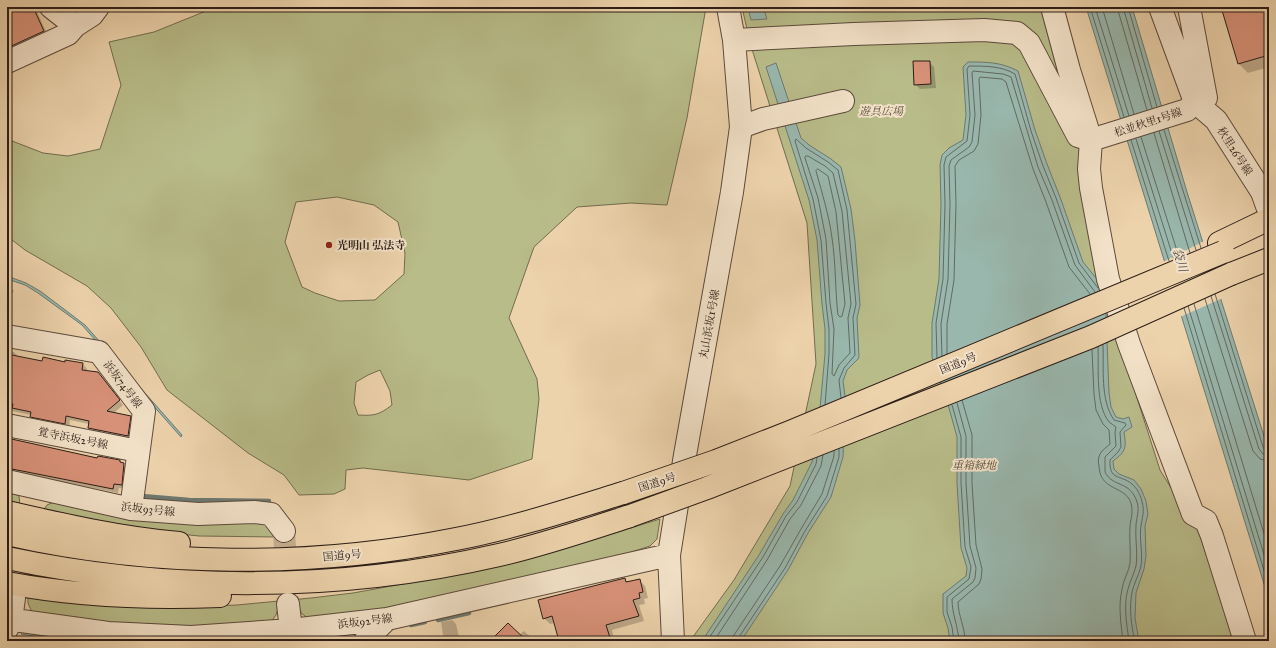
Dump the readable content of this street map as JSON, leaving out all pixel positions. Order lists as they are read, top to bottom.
{
  "streets": {
    "highway": ["国道9号"],
    "street": [
      "松並秋里1号線",
      "秋里26号線",
      "丸山浜坂1号線",
      "浜坂74号線",
      "覚寺浜坂2号線",
      "浜坂93号線",
      "浜坂92号線"
    ]
  },
  "crossings": [
    ["松並秋里1号線", "秋里26号線"],
    ["丸山浜坂1号線", "浜坂92号線"],
    ["浜坂74号線", "覚寺浜坂2号線"],
    ["浜坂74号線", "浜坂93号線"]
  ],
  "water": ["袋川"],
  "parks": ["遊具広場", "重箱緑地"],
  "places": ["光明山 弘法寺"]
}
